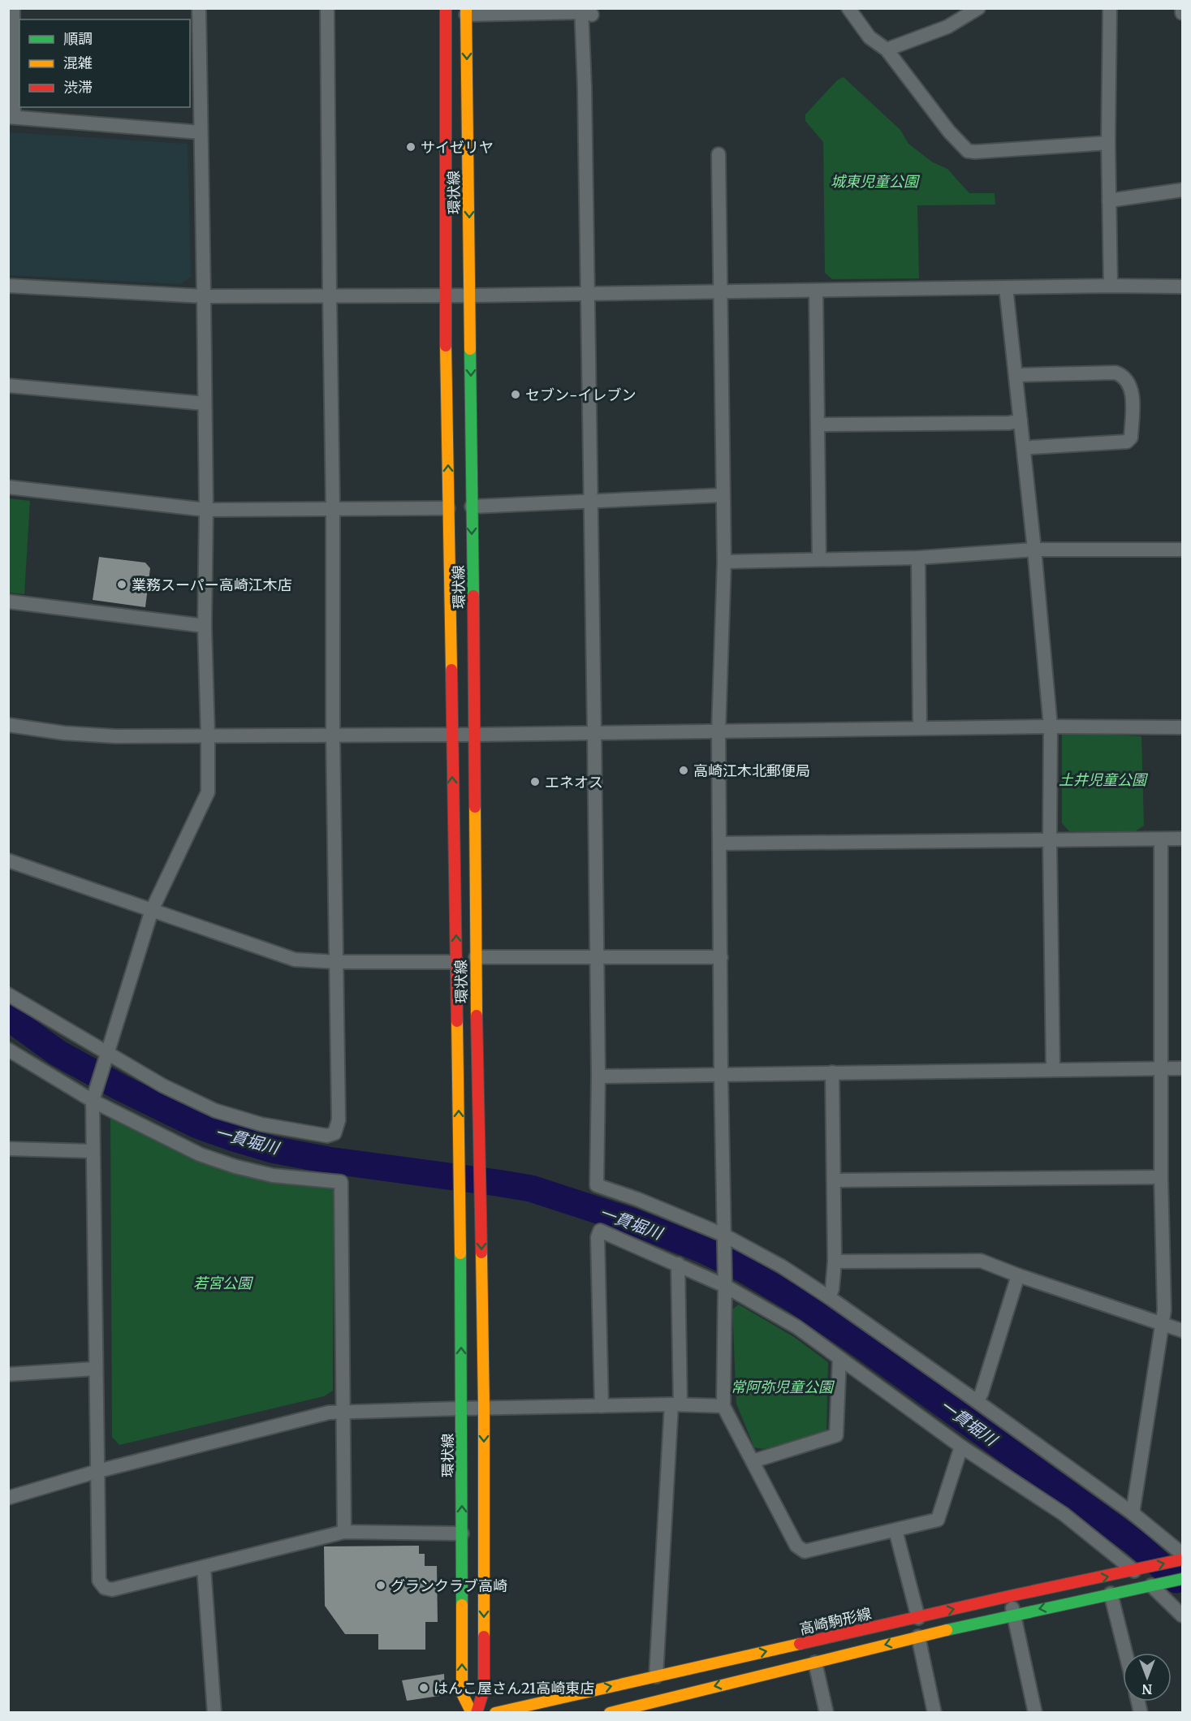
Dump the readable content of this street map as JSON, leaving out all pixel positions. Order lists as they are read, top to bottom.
{
  "streets": {
    "street": ["環状線", "高崎駒形線"]
  },
  "water": ["一貫堀川"],
  "parks": [
    "城東児童公園",
    "土井児童公園",
    "若宮公園",
    "常阿弥児童公園"
  ],
  "places": [
    "サイゼリヤ",
    "セブン-イレブン",
    "業務スーパー高崎江木店",
    "高崎江木北郵便局",
    "エネオス",
    "グランクラブ高崎",
    "はんこ屋さん21高崎東店"
  ],
  "legend": ["順調", "混雑", "渋滞"],
  "north": "bottom"
}
